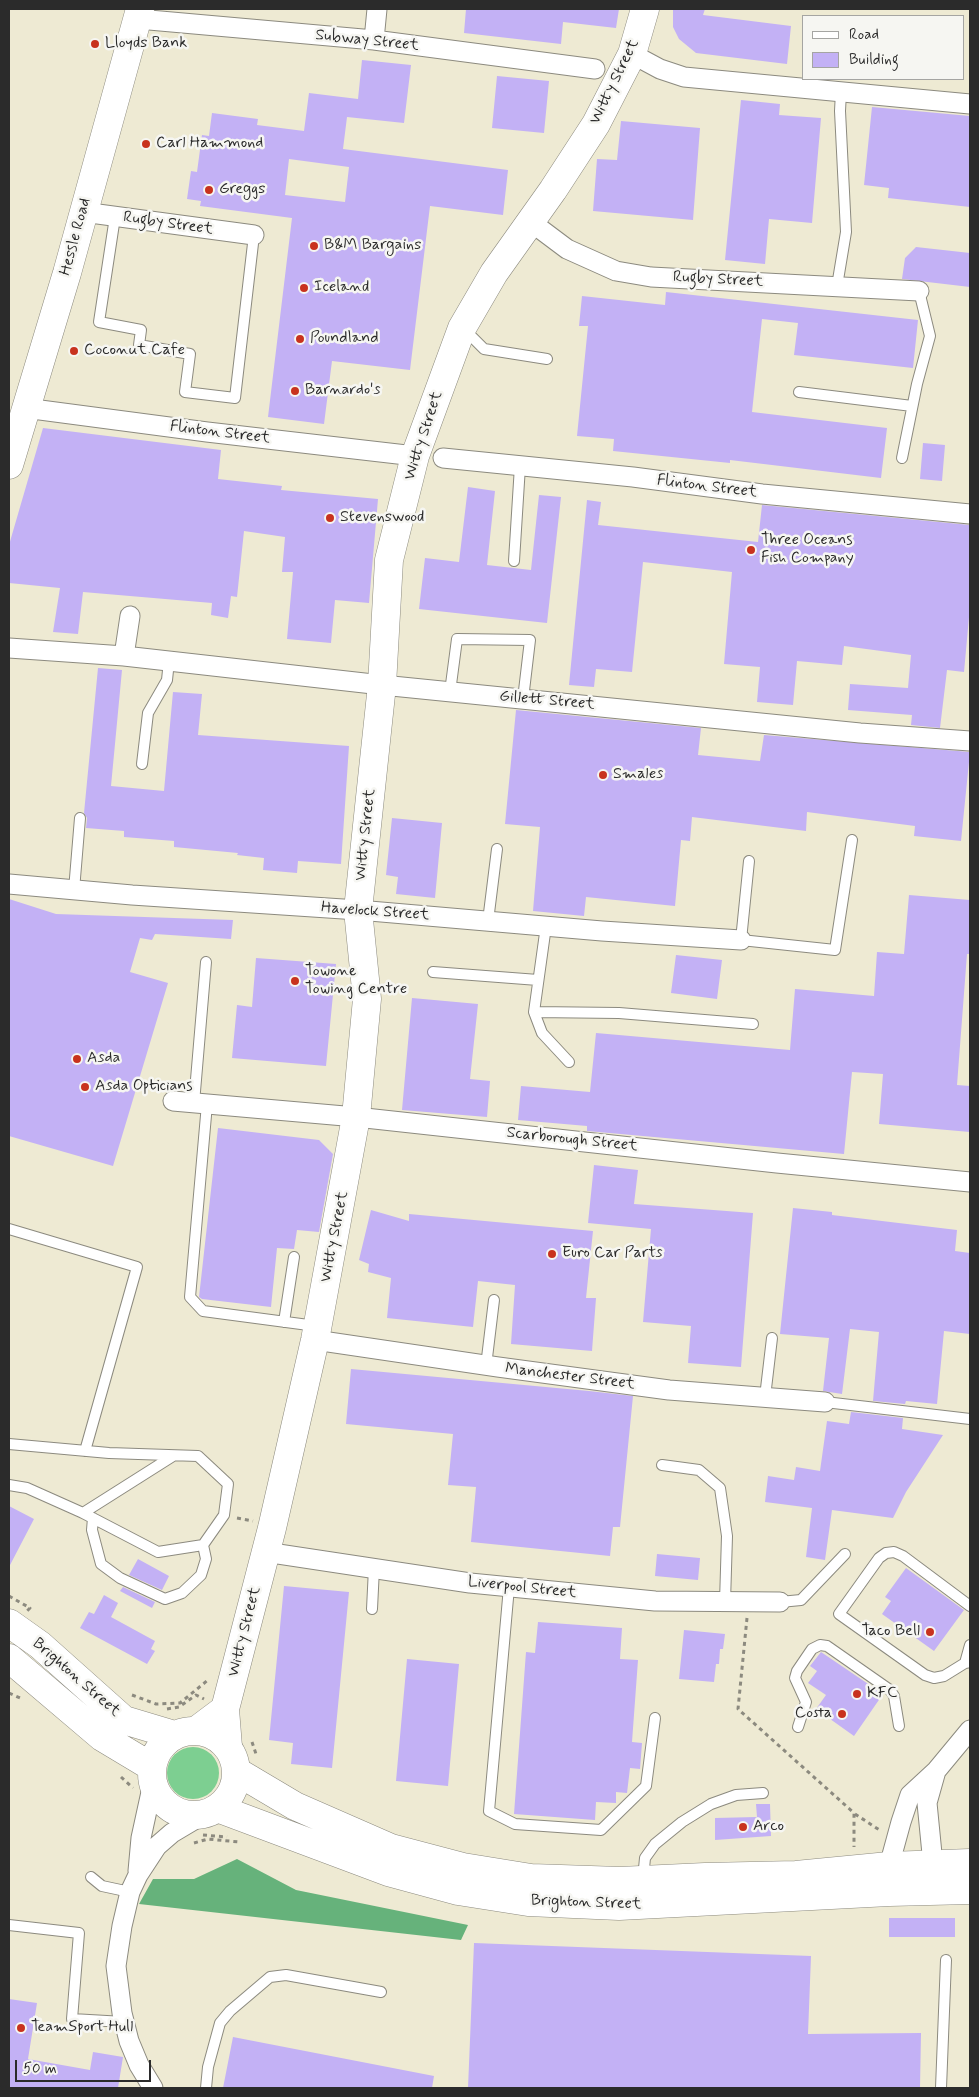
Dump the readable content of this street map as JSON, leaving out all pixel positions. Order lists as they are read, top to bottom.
{
  "streets": {
    "street": [
      "Subway Street",
      "Witty Street",
      "Rugby Street",
      "Hessle Road",
      "Flinton Street",
      "Gillett Street",
      "Havelock Street",
      "Scarborough Street",
      "Manchester Street",
      "Liverpool Street",
      "Brighton Street"
    ]
  },
  "crossings": [
    ["Subway Street", "Hessle Road"],
    ["Witty Street", "Rugby Street"],
    ["Witty Street", "Flinton Street"],
    ["Witty Street", "Gillett Street"],
    ["Witty Street", "Havelock Street"],
    ["Witty Street", "Scarborough Street"],
    ["Witty Street", "Manchester Street"],
    ["Witty Street", "Liverpool Street"],
    ["Witty Street", "Brighton Street"],
    ["Rugby Street", "Hessle Road"],
    ["Hessle Road", "Flinton Street"]
  ],
  "places": [
    "Lloyds Bank",
    "Carl Hammond",
    "Greggs",
    "B&M Bargains",
    "Iceland",
    "Poundland",
    "Coconut Cafe",
    "Barnardo's",
    "Stevenswood",
    "Three Oceans Fish Company",
    "Smales",
    "Towone Towing Centre",
    "Asda",
    "Asda Opticians",
    "Euro Car Parts",
    "Taco Bell",
    "KFC",
    "Costa",
    "Arco",
    "TeamSport Hull"
  ],
  "legend": ["Road", "Building"],
  "scale_bar": "50 m"
}
